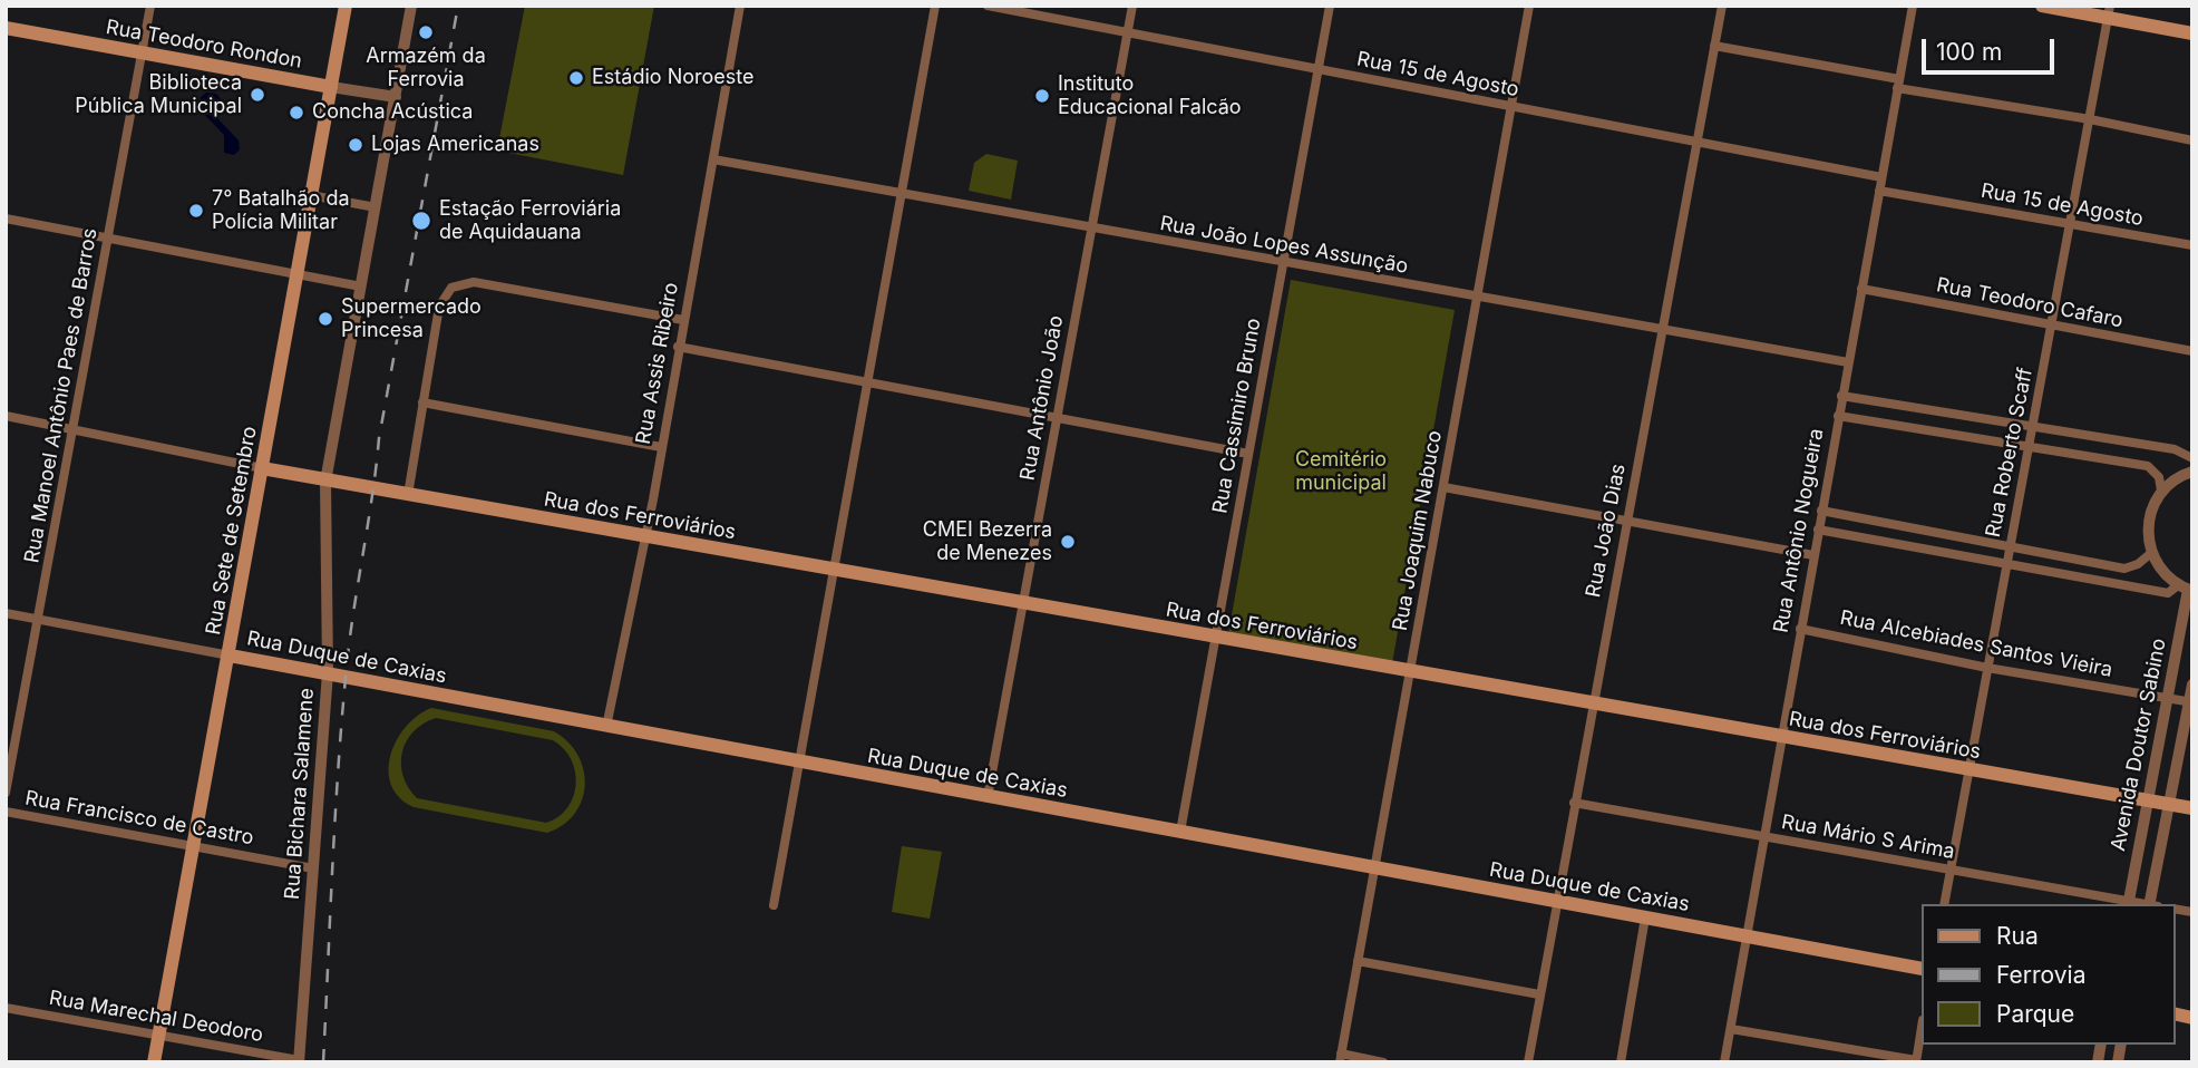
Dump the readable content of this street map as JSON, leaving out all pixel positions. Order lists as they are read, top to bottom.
{
  "streets": {
    "main road": [
      "Rua Teodoro Rondon",
      "Rua dos Ferroviários",
      "Rua Sete de Setembro",
      "Rua Duque de Caxias"
    ],
    "street": [
      "Rua 15 de Agosto",
      "Rua João Lopes Assunção",
      "Rua Teodoro Cafaro",
      "Rua Assis Ribeiro",
      "Rua Manoel Antônio Paes de Barros",
      "Rua Antônio João",
      "Rua Cassimiro Bruno",
      "Rua Roberto Scaff",
      "Rua Joaquim Nabuco",
      "Rua João Dias",
      "Rua Antônio Nogueira",
      "Rua Alcebiades Santos Vieira",
      "Avenida Doutor Sabino",
      "Rua Bichara Salamene",
      "Rua Francisco de Castro",
      "Rua Mário S Arima",
      "Rua Marechal Deodoro"
    ]
  },
  "crossings": [
    ["Rua Teodoro Rondon", "Rua Manoel Antônio Paes de Barros"],
    ["Rua Teodoro Rondon", "Rua Sete de Setembro"],
    ["Rua Teodoro Rondon", "Rua Bichara Salamene"],
    ["Rua 15 de Agosto", "Rua Antônio João"],
    ["Rua 15 de Agosto", "Rua Cassimiro Bruno"],
    ["Rua 15 de Agosto", "Rua Roberto Scaff"],
    ["Rua 15 de Agosto", "Rua Joaquim Nabuco"],
    ["Rua 15 de Agosto", "Rua João Dias"],
    ["Rua 15 de Agosto", "Rua Antônio Nogueira"],
    ["Rua João Lopes Assunção", "Rua Assis Ribeiro"],
    ["Rua João Lopes Assunção", "Rua Antônio João"],
    ["Rua João Lopes Assunção", "Rua Cassimiro Bruno"],
    ["Rua João Lopes Assunção", "Rua Joaquim Nabuco"],
    ["Rua João Lopes Assunção", "Rua João Dias"],
    ["Rua João Lopes Assunção", "Rua Antônio Nogueira"],
    ["Rua Teodoro Cafaro", "Rua Roberto Scaff"],
    ["Rua Teodoro Cafaro", "Rua Antônio Nogueira"],
    ["Rua Assis Ribeiro", "Rua dos Ferroviários"],
    ["Rua Assis Ribeiro", "Rua Duque de Caxias"],
    ["Rua Manoel Antônio Paes de Barros", "Rua Duque de Caxias"],
    ["Rua Antônio João", "Rua dos Ferroviários"],
    ["Rua Antônio João", "Rua Duque de Caxias"],
    ["Rua Cassimiro Bruno", "Rua dos Ferroviários"],
    ["Rua Cassimiro Bruno", "Rua Duque de Caxias"],
    ["Rua Roberto Scaff", "Rua dos Ferroviários"],
    ["Rua Roberto Scaff", "Rua Alcebiades Santos Vieira"],
    ["Rua Roberto Scaff", "Rua Mário S Arima"],
    ["Rua dos Ferroviários", "Rua Joaquim Nabuco"],
    ["Rua dos Ferroviários", "Rua João Dias"],
    ["Rua dos Ferroviários", "Rua Antônio Nogueira"],
    ["Rua dos Ferroviários", "Avenida Doutor Sabino"],
    ["Rua dos Ferroviários", "Rua Bichara Salamene"],
    ["Rua Sete de Setembro", "Rua Duque de Caxias"],
    ["Rua Sete de Setembro", "Rua Francisco de Castro"],
    ["Rua Sete de Setembro", "Rua Marechal Deodoro"],
    ["Rua Joaquim Nabuco", "Rua Duque de Caxias"],
    ["Rua João Dias", "Rua Duque de Caxias"],
    ["Rua João Dias", "Rua Mário S Arima"],
    ["Rua Antônio Nogueira", "Rua Alcebiades Santos Vieira"],
    ["Rua Antônio Nogueira", "Rua Duque de Caxias"],
    ["Rua Antônio Nogueira", "Rua Mário S Arima"],
    ["Rua Alcebiades Santos Vieira", "Avenida Doutor Sabino"],
    ["Rua Duque de Caxias", "Rua Bichara Salamene"],
    ["Avenida Doutor Sabino", "Rua Mário S Arima"],
    ["Rua Bichara Salamene", "Rua Francisco de Castro"],
    ["Rua Bichara Salamene", "Rua Marechal Deodoro"]
  ],
  "parks": ["Cemitério municipal"],
  "places": [
    "Armazém da Ferrovia",
    "Estádio Noroeste",
    "Biblioteca Pública Municipal",
    "Instituto Educacional Falcão",
    "Concha Acústica",
    "Lojas Americanas",
    "7° Batalhão da Polícia Militar",
    "Estação Ferroviária de Aquidauana",
    "Supermercado Princesa",
    "CMEI Bezerra de Menezes"
  ],
  "legend": ["Rua", "Ferrovia", "Parque"],
  "scale_bar": "100 m"
}
